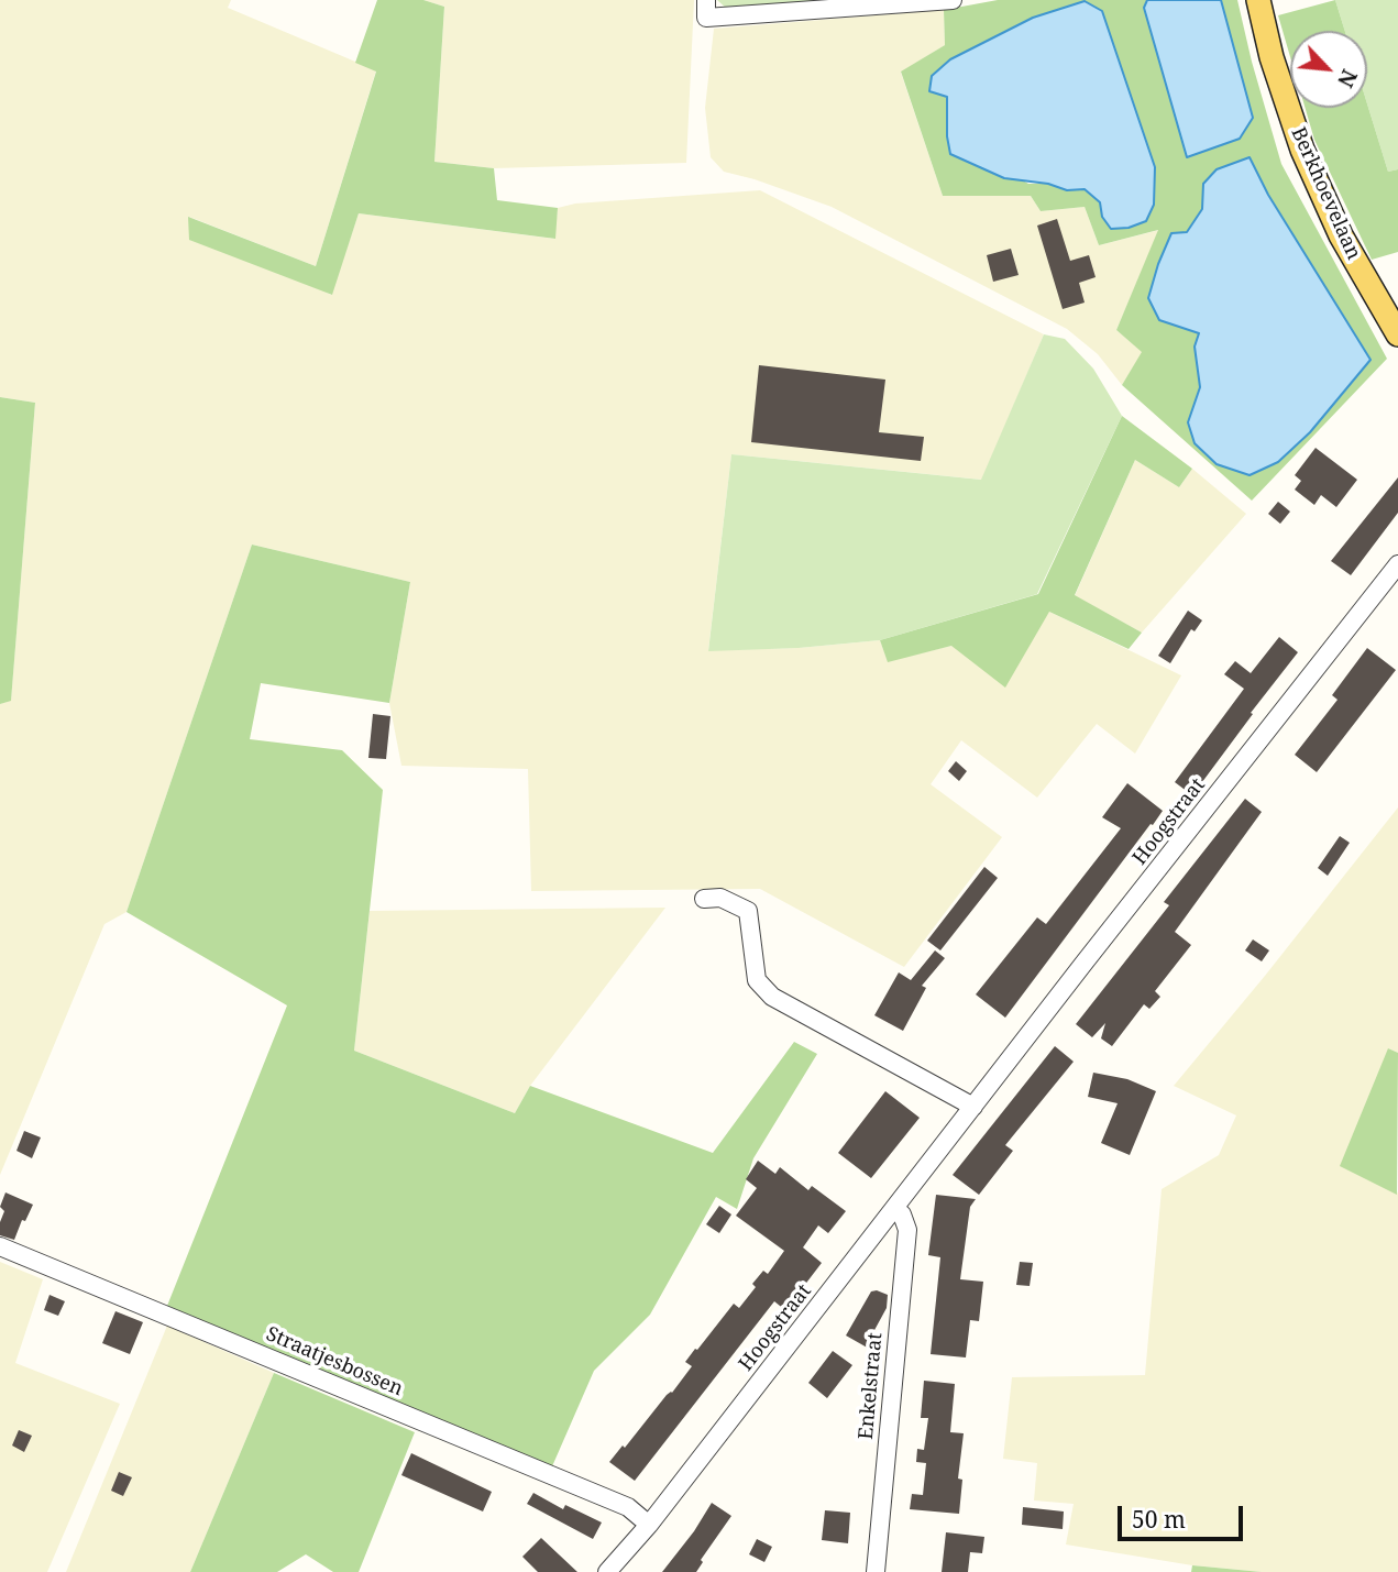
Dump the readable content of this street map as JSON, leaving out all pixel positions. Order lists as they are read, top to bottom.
{
  "streets": {
    "main road": ["Berkhoevelaan"],
    "street": ["Hoogstraat", "Straatjesbossen", "Enkelstraat"]
  },
  "crossings": [
    ["Hoogstraat", "Straatjesbossen"],
    ["Hoogstraat", "Enkelstraat"]
  ],
  "scale_bar": "50 m",
  "north": "bottom right"
}
